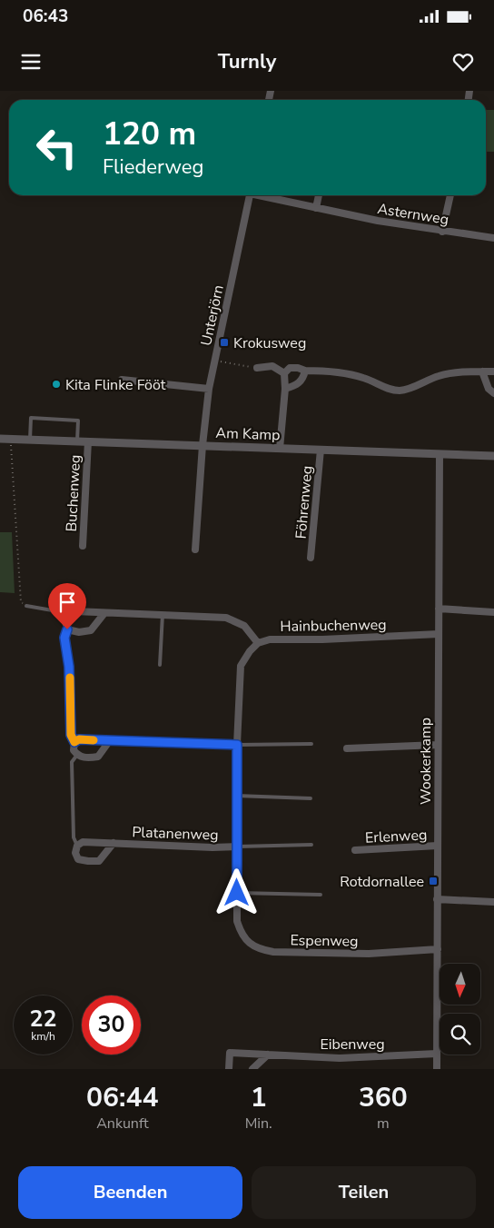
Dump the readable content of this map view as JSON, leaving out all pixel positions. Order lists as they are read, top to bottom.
{
  "streets": {
    "street": [
      "Asternweg",
      "Unterjörn",
      "Am Kamp",
      "Buchenweg",
      "Föhrenweg",
      "Hainbuchenweg",
      "Wookerkamp",
      "Platanenweg",
      "Erlenweg",
      "Espenweg",
      "Eibenweg"
    ]
  },
  "crossings": [
    ["Unterjörn", "Am Kamp"],
    ["Am Kamp", "Buchenweg"],
    ["Am Kamp", "Föhrenweg"],
    ["Am Kamp", "Wookerkamp"],
    ["Hainbuchenweg", "Wookerkamp"],
    ["Hainbuchenweg", "Espenweg"],
    ["Wookerkamp", "Erlenweg"],
    ["Wookerkamp", "Espenweg"],
    ["Wookerkamp", "Eibenweg"],
    ["Platanenweg", "Espenweg"]
  ],
  "places": {
    "transit": ["Krokusweg", "Rotdornallee"],
    "other": ["Kita Flinke Fööt"]
  },
  "north": "bottom",
  "page": {
    "status": "06:43",
    "header": "Turnly",
    "turn": ["120 m", "Fliederweg"],
    "speed": "22 km/h",
    "limit": "30",
    "eta": [
      "06:44",
      "Ankunft",
      "1",
      "Min.",
      "360",
      "m"
    ],
    "buttons": ["Beenden", "Teilen"]
  }
}
